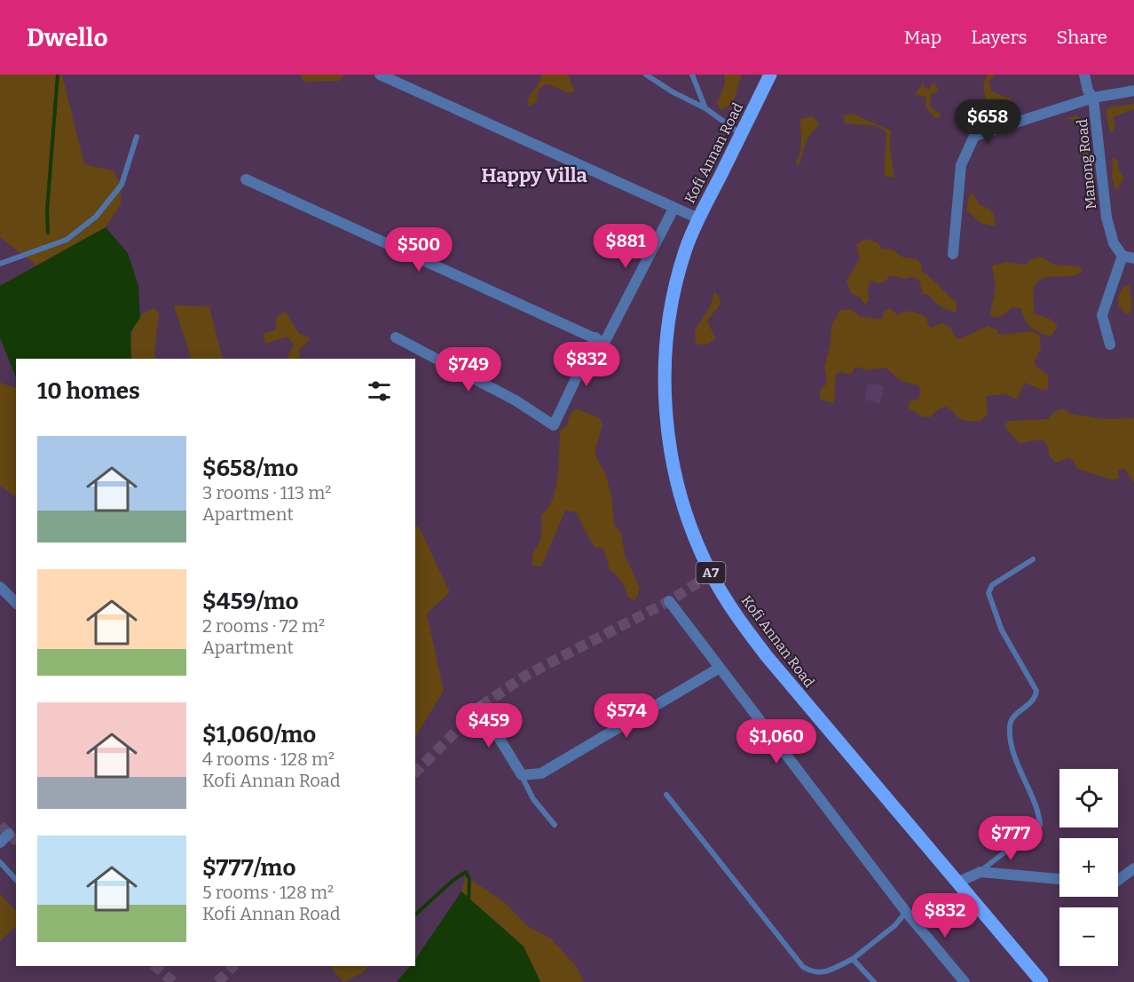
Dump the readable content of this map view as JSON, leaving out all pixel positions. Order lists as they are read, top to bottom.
{
  "streets": {
    "main road": ["Kofi Annan Road", "A7"],
    "street": ["Manong Road"]
  },
  "districts": ["Happy Villa"],
  "page": {
    "header": "Dwello",
    "nav": ["Map", "Layers", "Share"],
    "price": [
      "$658",
      "$881",
      "$500",
      "$832",
      "$749",
      "$574",
      "$459",
      "$1,060",
      "$777",
      "$832"
    ],
    "heading": "10 homes",
    "list": [
      {
        "name": "$658/mo",
        "note": "3 rooms · 113 m² · Apartment"
      },
      {
        "name": "$459/mo",
        "note": "2 rooms · 72 m² · Apartment"
      },
      {
        "name": "$1,060/mo",
        "note": "4 rooms · 128 m² · Kofi Annan Road"
      },
      {
        "name": "$777/mo",
        "note": "5 rooms · 128 m² · Kofi Annan Road"
      }
    ],
    "map_buttons": ["+", "−"]
  }
}
